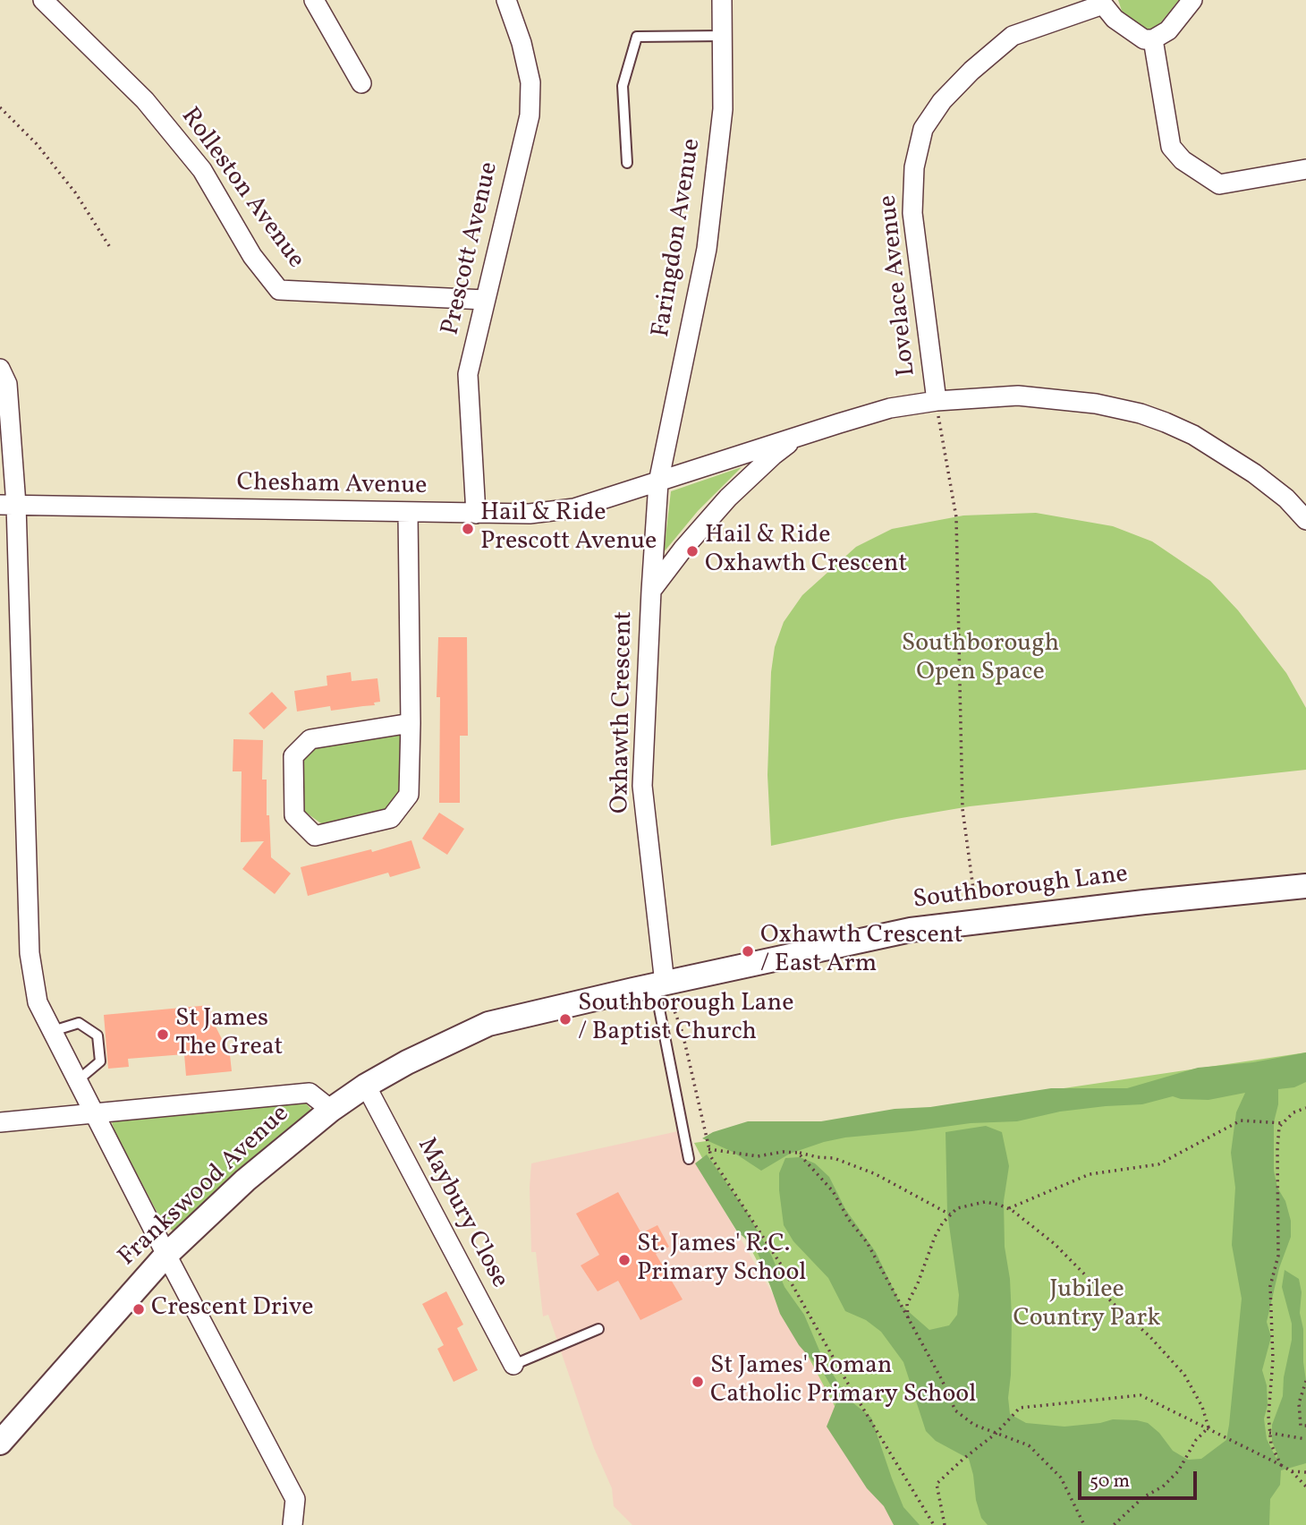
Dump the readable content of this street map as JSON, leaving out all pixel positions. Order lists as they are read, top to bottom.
{
  "streets": {
    "street": [
      "Rolleston Avenue",
      "Faringdon Avenue",
      "Prescott Avenue",
      "Lovelace Avenue",
      "Chesham Avenue",
      "Oxhawth Crescent",
      "Southborough Lane",
      "Frankswood Avenue",
      "Maybury Close"
    ]
  },
  "crossings": [
    ["Rolleston Avenue", "Prescott Avenue"],
    ["Faringdon Avenue", "Chesham Avenue"],
    ["Faringdon Avenue", "Oxhawth Crescent"],
    ["Prescott Avenue", "Chesham Avenue"],
    ["Lovelace Avenue", "Oxhawth Crescent"],
    ["Chesham Avenue", "Oxhawth Crescent"],
    ["Oxhawth Crescent", "Southborough Lane"],
    ["Southborough Lane", "Frankswood Avenue"],
    ["Frankswood Avenue", "Maybury Close"]
  ],
  "parks": ["Southborough Open Space", "Jubilee Country Park"],
  "places": [
    "Hail & Ride Prescott Avenue",
    "Hail & Ride Oxhawth Crescent",
    "Oxhawth Crescent / East Arm",
    "Southborough Lane / Baptist Church",
    "St James The Great",
    "St. James' R.C. Primary School",
    "Crescent Drive",
    "St James' Roman Catholic Primary School"
  ],
  "scale_bar": "50 m"
}
